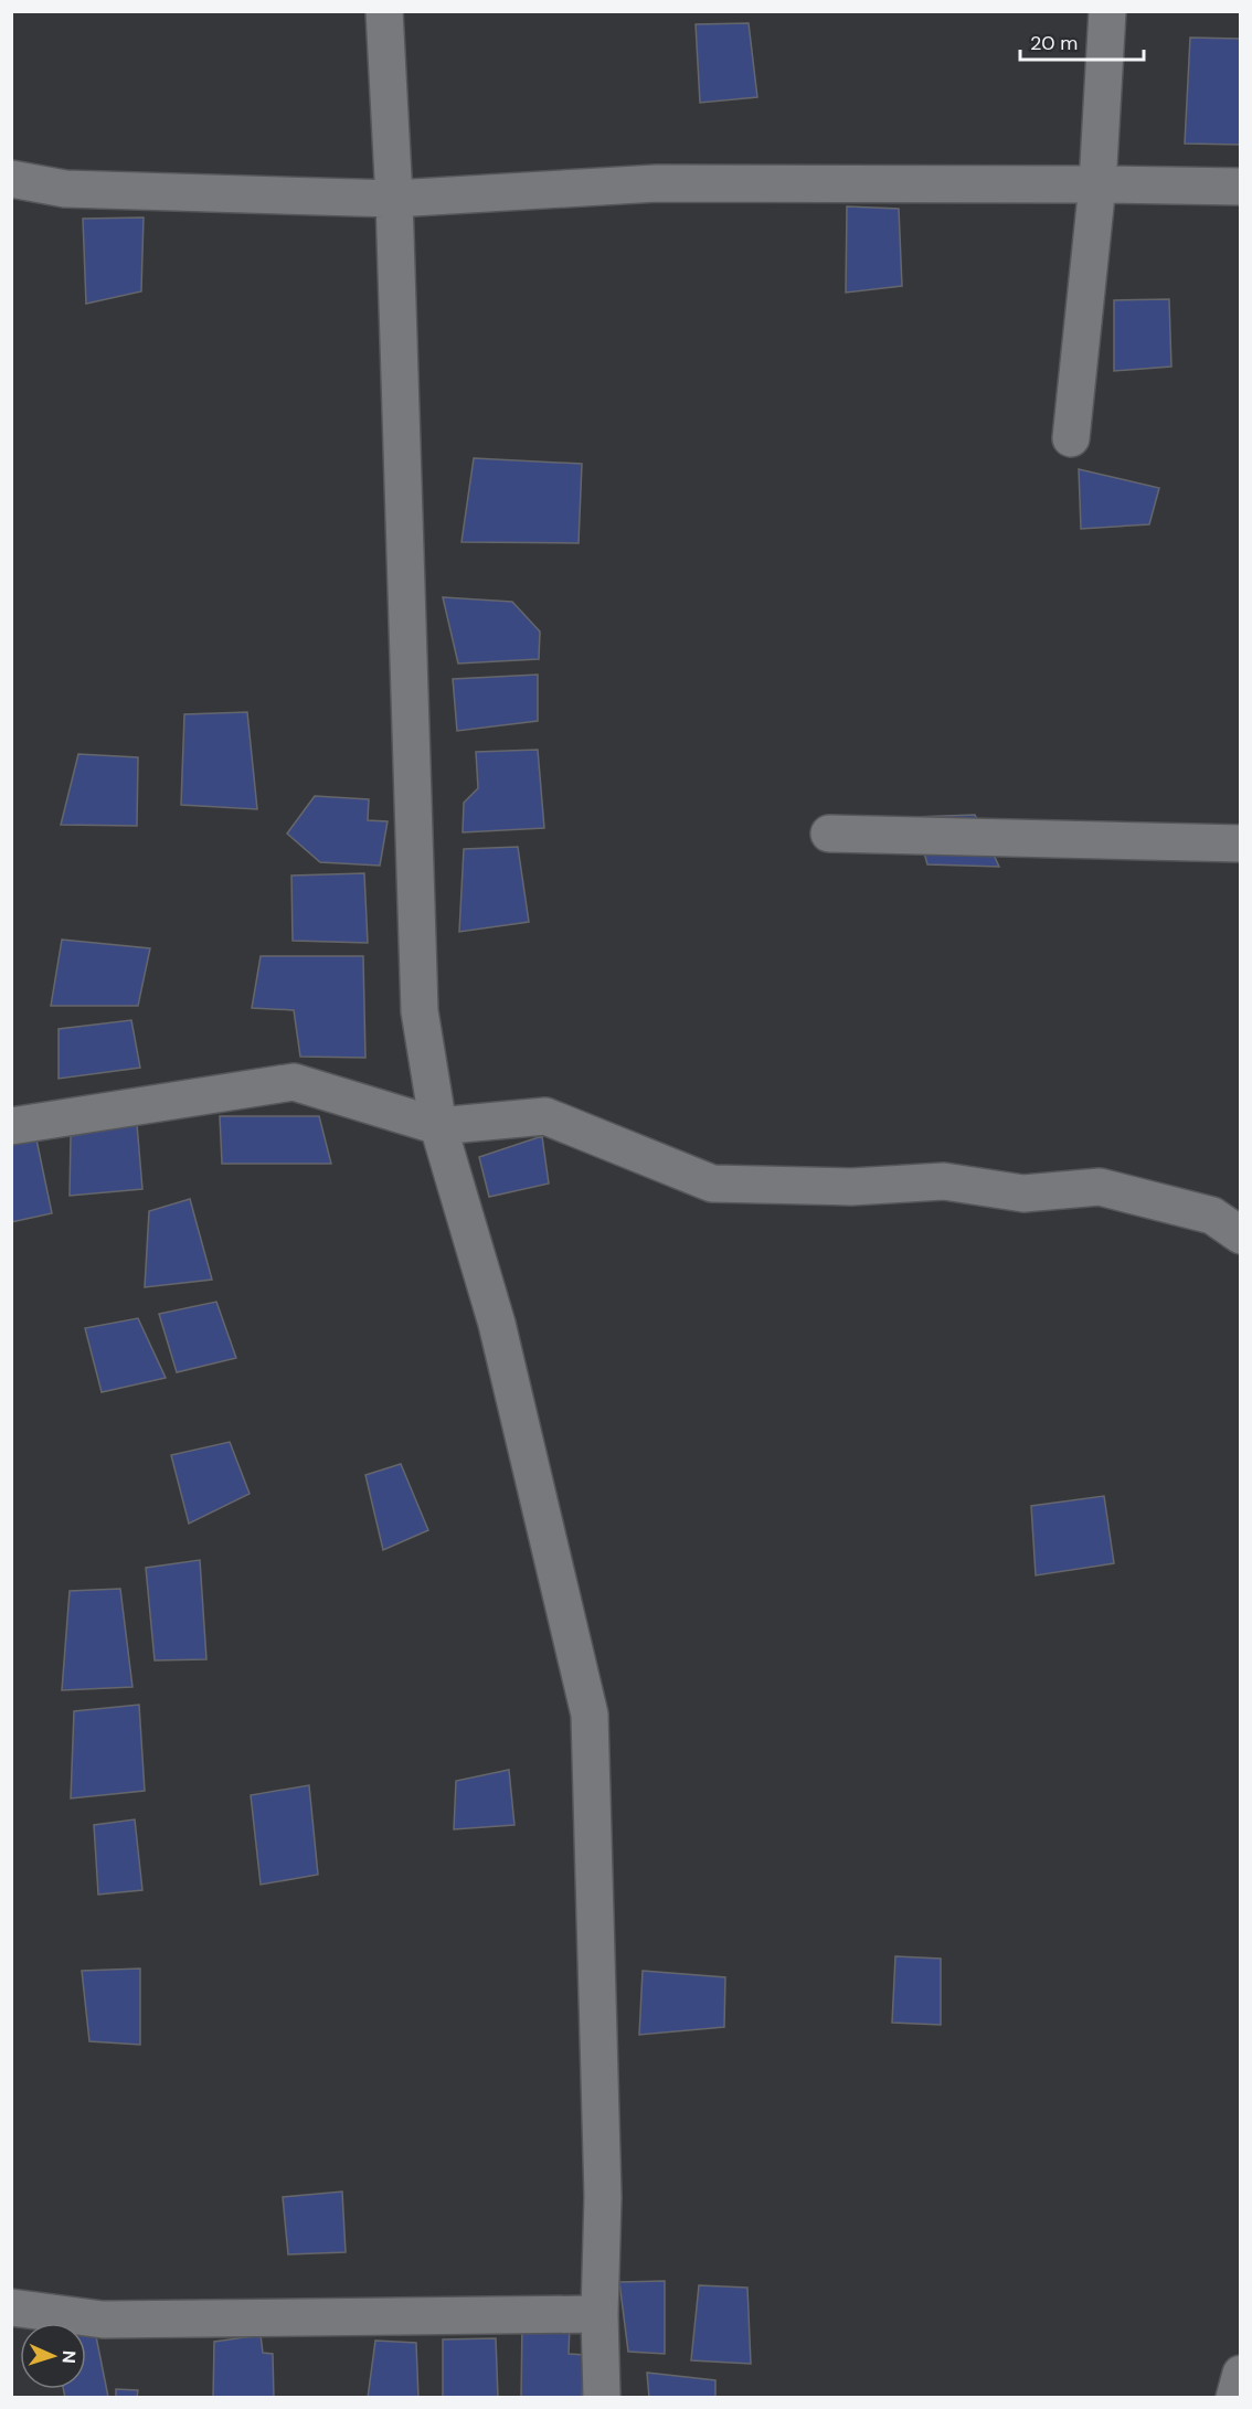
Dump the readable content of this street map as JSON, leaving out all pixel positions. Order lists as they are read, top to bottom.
{
  "scale_bar": "20 m",
  "north": "right"
}
